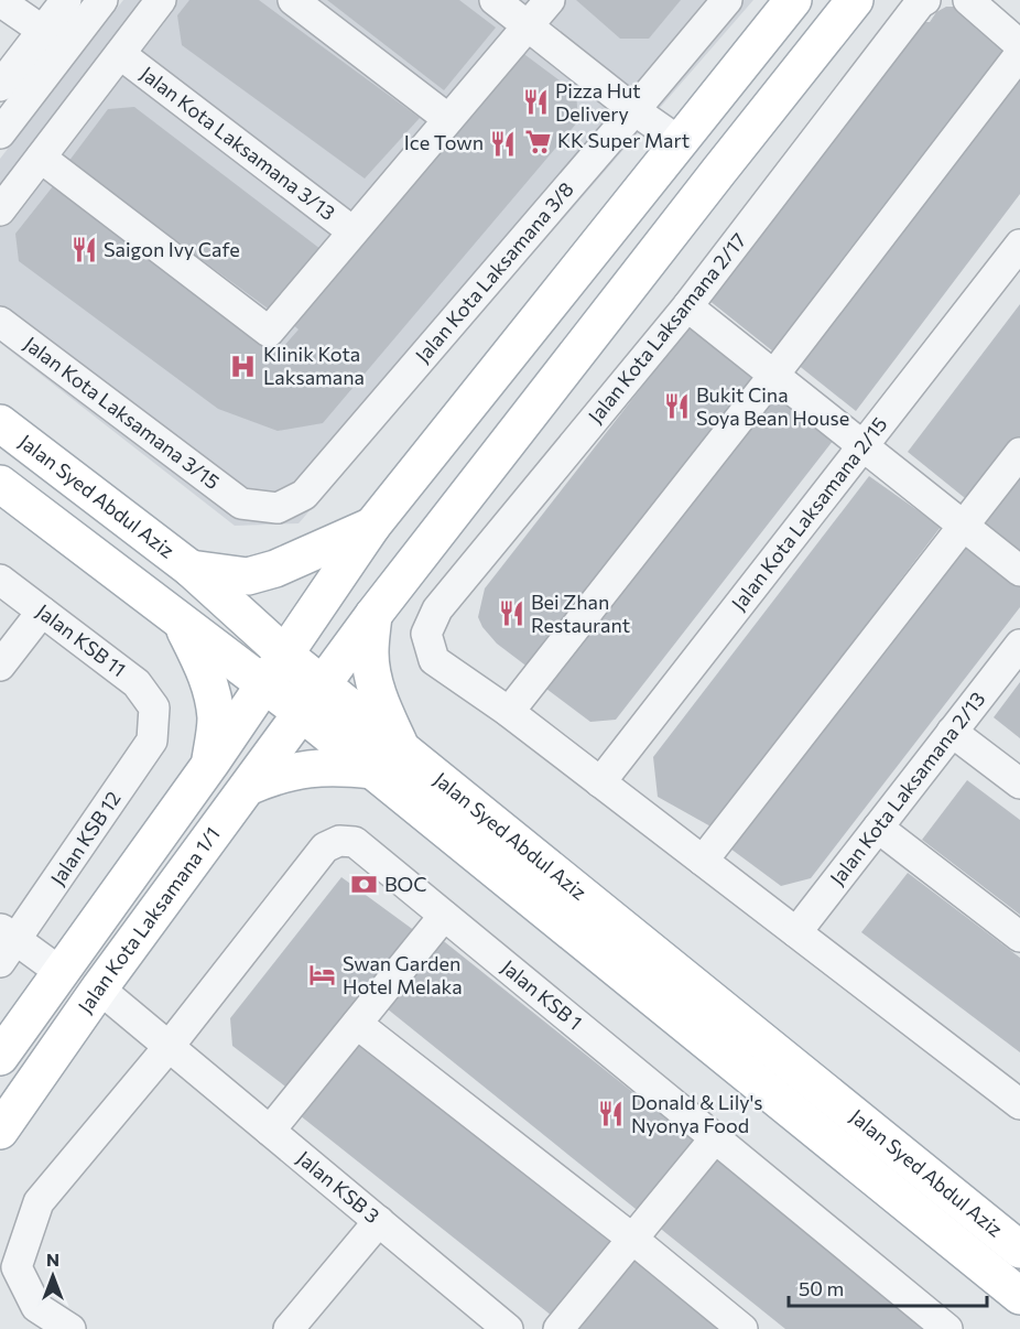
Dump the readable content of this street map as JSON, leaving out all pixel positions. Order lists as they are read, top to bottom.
{
  "streets": {
    "main road": ["Jalan Syed Abdul Aziz", "Jalan Kota Laksamana 1/1"],
    "street": [
      "Jalan Kota Laksamana 3/13",
      "Jalan Kota Laksamana 3/8",
      "Jalan Kota Laksamana 2/17",
      "Jalan Kota Laksamana 3/15",
      "Jalan Kota Laksamana 2/15",
      "Jalan KSB 11",
      "Jalan Kota Laksamana 2/13",
      "Jalan KSB 12",
      "Jalan KSB 1",
      "Jalan KSB 3"
    ]
  },
  "crossings": [
    ["Jalan Kota Laksamana 3/8", "Jalan Kota Laksamana 3/15"],
    ["Jalan Syed Abdul Aziz", "Jalan Kota Laksamana 1/1"],
    ["Jalan KSB 11", "Jalan KSB 12"],
    ["Jalan Kota Laksamana 1/1", "Jalan KSB 3"],
    ["Jalan KSB 1", "Jalan KSB 3"]
  ],
  "places": {
    "restaurant": [
      "Pizza Hut Delivery",
      "Ice Town",
      "Saigon Ivy Cafe",
      "Bukit Cina Soya Bean House",
      "Bei Zhan Restaurant",
      "Donald & Lily's Nyonya Food"
    ],
    "supermarket": ["KK Super Mart"],
    "hospital": ["Klinik Kota Laksamana"],
    "bank": ["BOC"],
    "hotel": ["Swan Garden Hotel Melaka"]
  },
  "scale_bar": "50 m",
  "north": "top"
}
